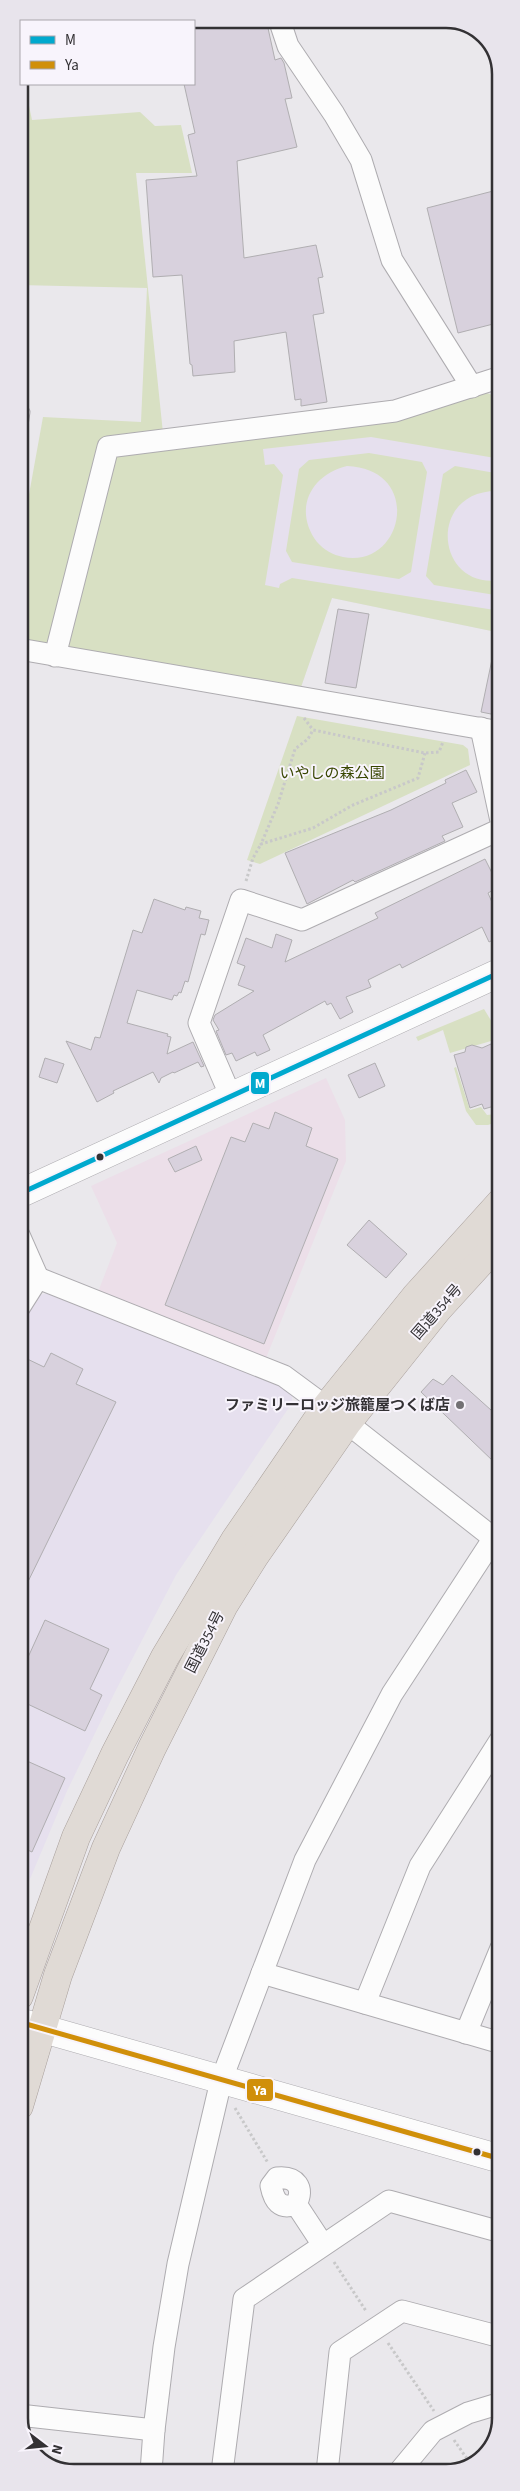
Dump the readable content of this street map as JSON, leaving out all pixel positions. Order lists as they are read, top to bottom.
{
  "streets": {
    "highway": ["国道354号"]
  },
  "parks": ["いやしの森公園"],
  "places": ["ファミリーロッジ旅籠屋つくば店"],
  "lines": ["transit line M", "transit line Ya"],
  "legend": ["M", "Ya"],
  "north": "right"
}
